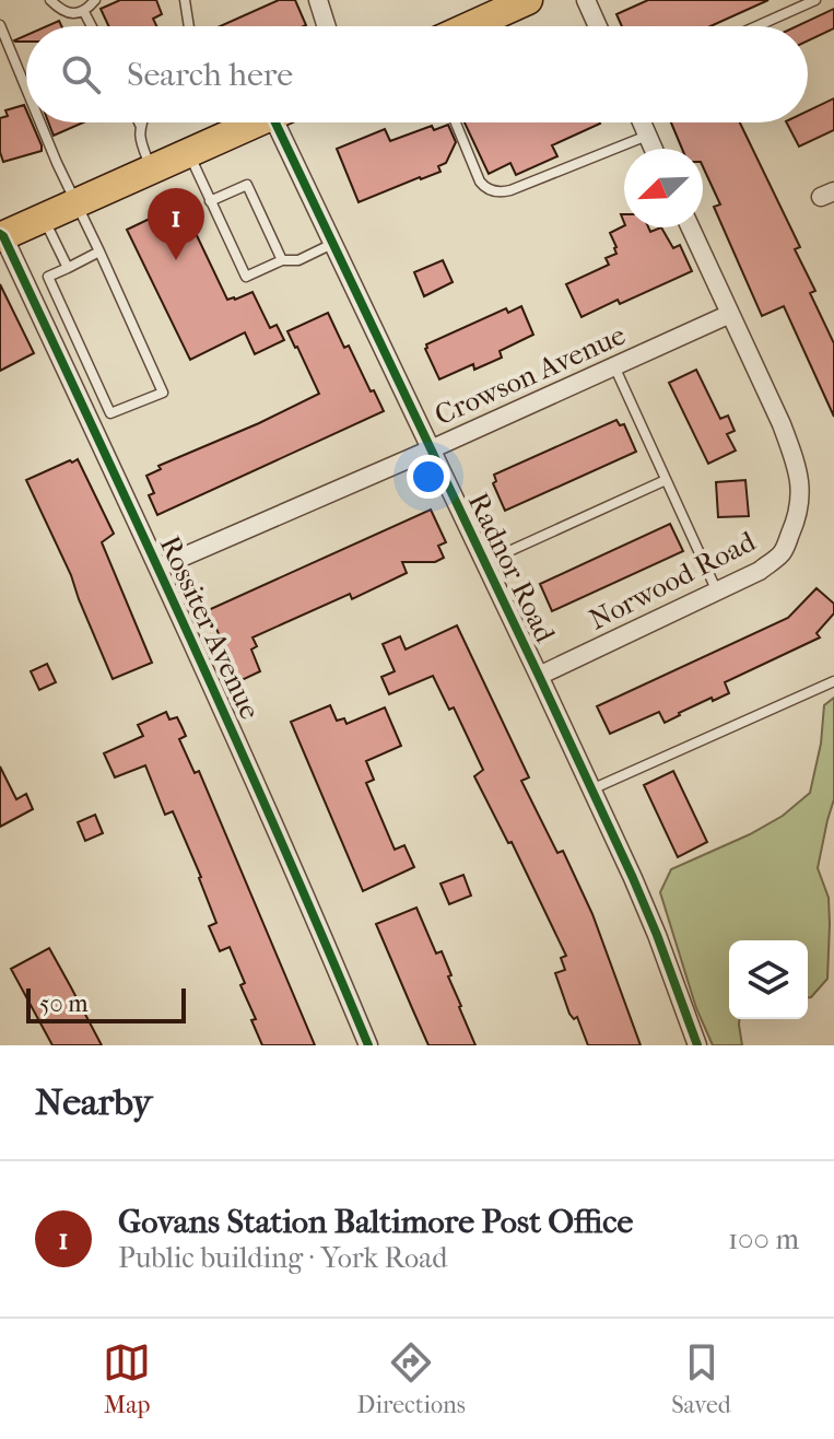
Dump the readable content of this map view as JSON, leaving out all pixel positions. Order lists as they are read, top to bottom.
{
  "streets": {
    "street": [
      "Crowson Avenue",
      "Radnor Road",
      "Norwood Road",
      "Rossiter Avenue"
    ]
  },
  "crossings": [
    ["Crowson Avenue", "Radnor Road"],
    ["Crowson Avenue", "Norwood Road"],
    ["Crowson Avenue", "Rossiter Avenue"],
    ["Radnor Road", "Norwood Road"]
  ],
  "scale_bar": "50 m",
  "north": "bottom left",
  "page": {
    "search": "Search here",
    "pins": "1",
    "scale": "50 m",
    "heading": "Nearby",
    "list": [
      {
        "mark": "1",
        "name": "Govans Station Baltimore Post Office",
        "note": "Public building · York Road",
        "value": "100 m"
      }
    ],
    "nav": ["Map", "Directions", "Saved"]
  }
}
